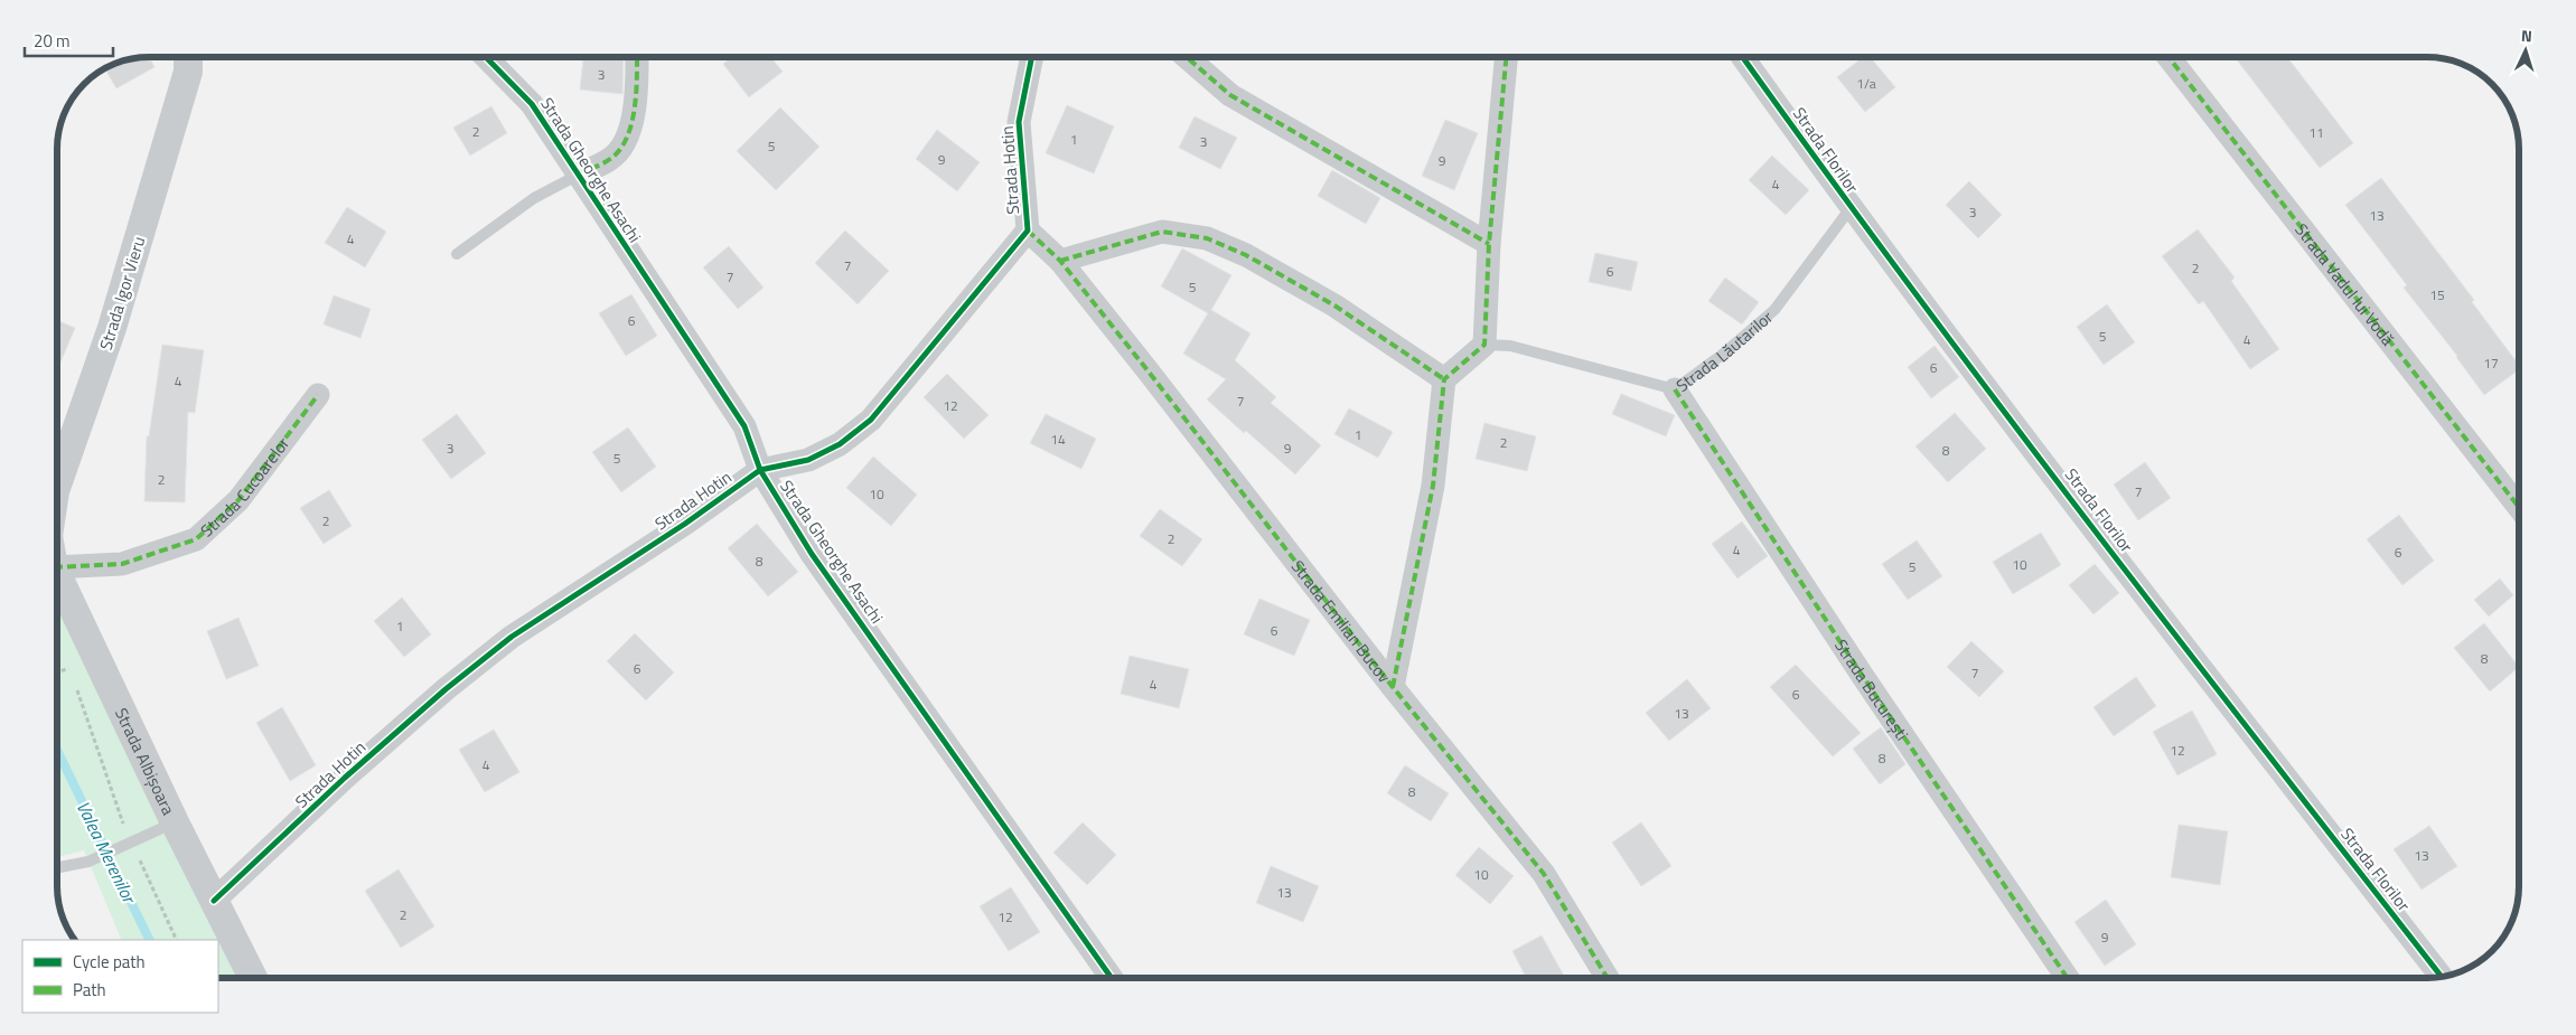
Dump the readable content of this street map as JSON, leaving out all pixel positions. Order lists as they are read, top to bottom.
{
  "streets": {
    "street": [
      "Strada Florilor",
      "Strada Gheorghe Asachi",
      "Strada Hotin",
      "Strada Vadul lui Vodă",
      "Strada Igor Vieru",
      "Strada Cucoarelor",
      "Strada Emilian Bucov",
      "Strada București",
      "Strada Albișoara"
    ],
    "lane": ["Strada Lăutarilor"]
  },
  "crossings": [
    ["Strada Florilor", "Strada Lăutarilor"],
    ["Strada Gheorghe Asachi", "Strada Hotin"],
    ["Strada Hotin", "Strada Emilian Bucov"],
    ["Strada Hotin", "Strada Albișoara"],
    ["Strada Lăutarilor", "Strada București"]
  ],
  "water": ["Valea Merenilor"],
  "house_numbers": [
    "3",
    "1/a",
    "2",
    "11",
    "1",
    "3",
    "5",
    "9",
    "9",
    "4",
    "3",
    "13",
    "4",
    "7",
    "2",
    "6",
    "7",
    "5",
    "15",
    "6",
    "5",
    "4",
    "17",
    "6",
    "4",
    "7",
    "12",
    "1",
    "14",
    "2",
    "3",
    "9",
    "8",
    "5",
    "2",
    "7",
    "10",
    "2",
    "2",
    "4",
    "6",
    "8",
    "10",
    "5",
    "1",
    "6",
    "8",
    "6",
    "7",
    "4",
    "6",
    "13",
    "12",
    "8",
    "4",
    "8",
    "13",
    "10",
    "13",
    "2",
    "12",
    "9"
  ],
  "legend": ["Cycle path", "Path"],
  "scale_bar": "20 m",
  "north": "top"
}
